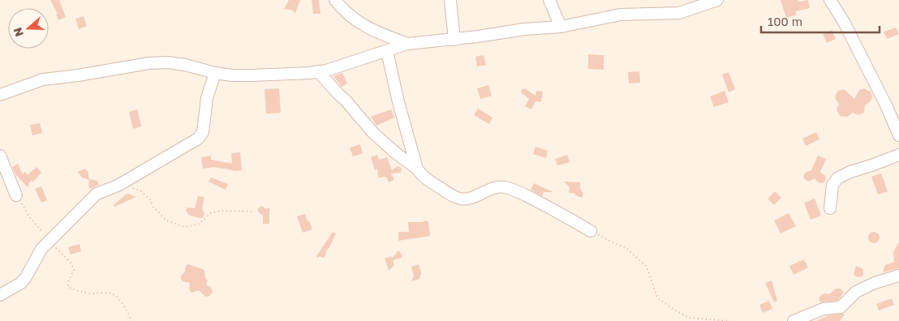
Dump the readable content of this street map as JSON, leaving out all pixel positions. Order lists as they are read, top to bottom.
{
  "scale_bar": "100 m",
  "north": "left"
}
